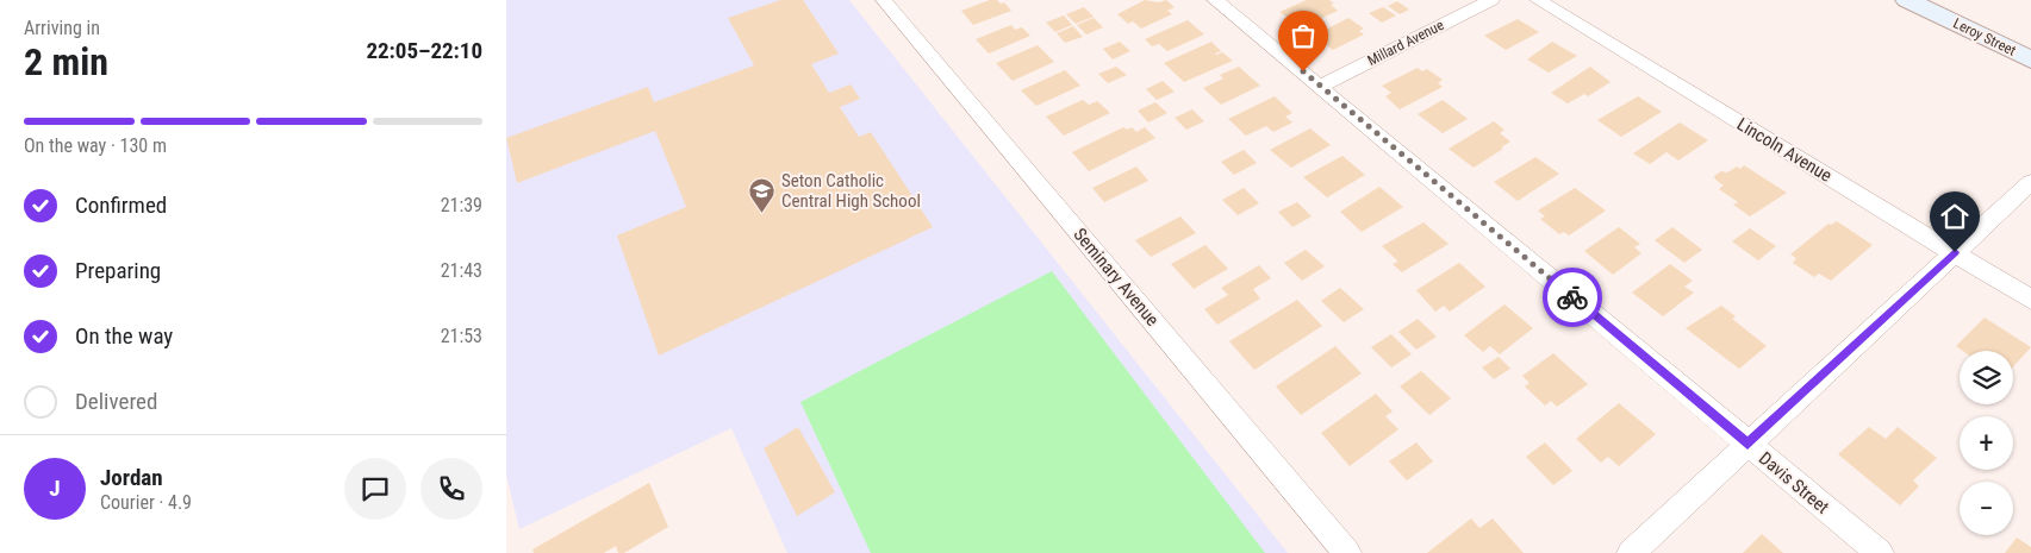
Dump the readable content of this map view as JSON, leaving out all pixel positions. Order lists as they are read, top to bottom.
{
  "streets": {
    "street": [
      "Leroy Street",
      "Millard Avenue",
      "Lincoln Avenue",
      "Seminary Avenue",
      "Davis Street"
    ]
  },
  "crossings": [
    ["Millard Avenue", "Davis Street"]
  ],
  "places": {
    "school or university": ["Seton Catholic Central High School"]
  },
  "page": {
    "heading": ["2 min", "Arriving in", "22:05–22:10"],
    "panel": ["Jordan", "Courier · 4.9"],
    "bar": "On the way · 130 m",
    "list": [
      ["Confirmed", "21:39"],
      ["Preparing", "21:43"],
      ["On the way", "21:53"],
      "Delivered"
    ],
    "map_buttons": ["+", "−"],
    "round": "J"
  }
}
